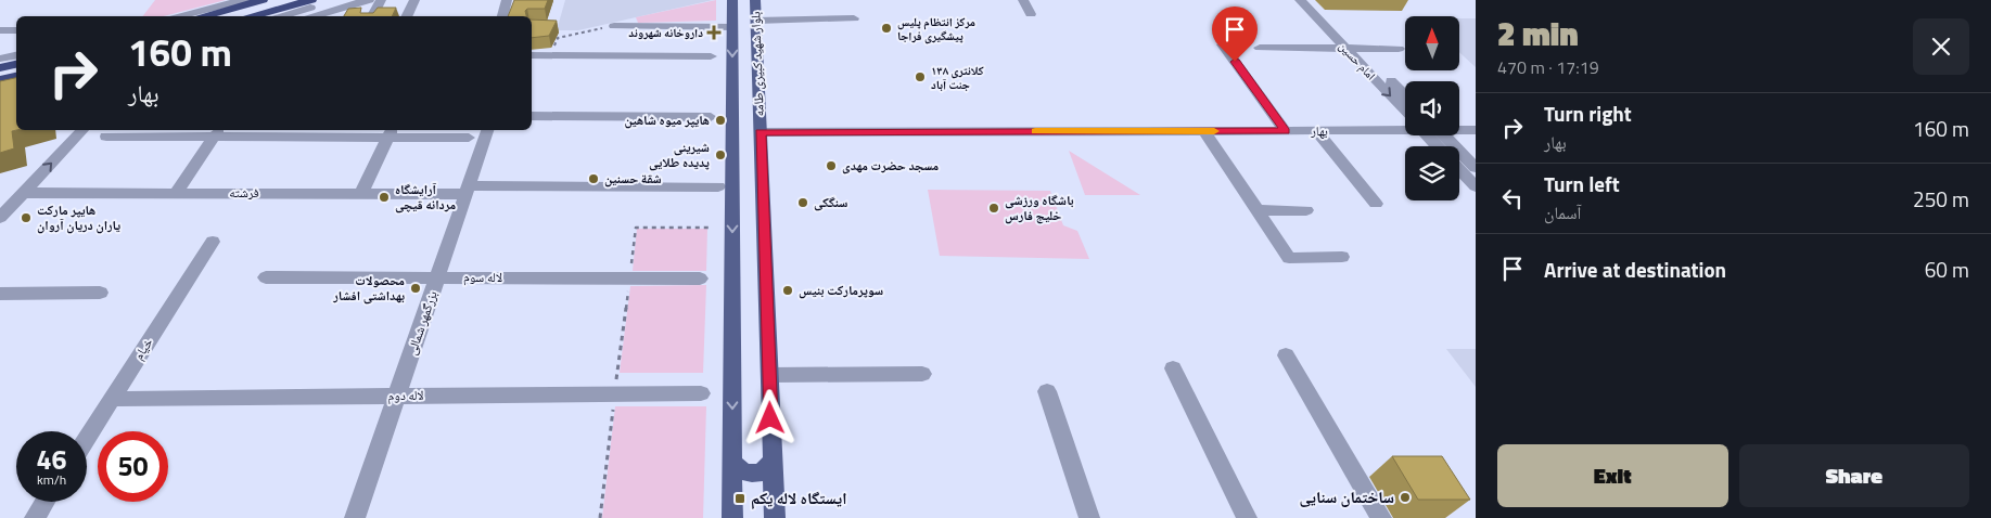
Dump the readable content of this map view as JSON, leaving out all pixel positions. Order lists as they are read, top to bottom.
{
  "streets": {
    "main road": ["بلوار شهید کبیری طامه"],
    "street": [
      "امام حسین",
      "بهار",
      "فرشته",
      "لاله سوم",
      "بزرگمهر شمالی",
      "خیام",
      "لاله دوم"
    ]
  },
  "crossings": [
    ["بلوار شهید کبیری طامه", "بهار"],
    ["فرشته", "بزرگمهر شمالی"],
    ["لاله سوم", "بزرگمهر شمالی"],
    ["بزرگمهر شمالی", "لاله دوم"],
    ["خیام", "لاله دوم"]
  ],
  "places": {
    "other": [
      "مرکز انتظام پلیس پیشگیری فراجا",
      "کلانتری ۱۳۸ جنت آباد",
      "هایپر میوه شاهین",
      "شيرينی پديده طلايی",
      "مسجد حضرت مهدی",
      "شقة حسنين",
      "آرایشگاه مردانه قیچی",
      "سنگکی",
      "باشگاه ورزشی خلیج فارس",
      "هایپر مارکت یاران دریان آروان",
      "محصولات بهداشتی افشار",
      "سوپرمارکت بنیس",
      "ساختمان سنایی"
    ],
    "health": ["داروخانه شهروند"],
    "transit": ["ایستگاه لاله یکم"]
  },
  "north": "top",
  "page": {
    "heading": ["2 min", "470 m · 17:19"],
    "turn": ["160 m", "بهار"],
    "list": [
      {
        "name": "Turn right",
        "note": "بهار",
        "value": "160 m"
      },
      {
        "name": "Turn left",
        "note": "آسمان",
        "value": "250 m"
      },
      {
        "name": "Arrive at destination",
        "value": "60 m"
      }
    ],
    "speed": "46 km/h",
    "limit": "50",
    "buttons": ["Exit", "Share"]
  }
}
